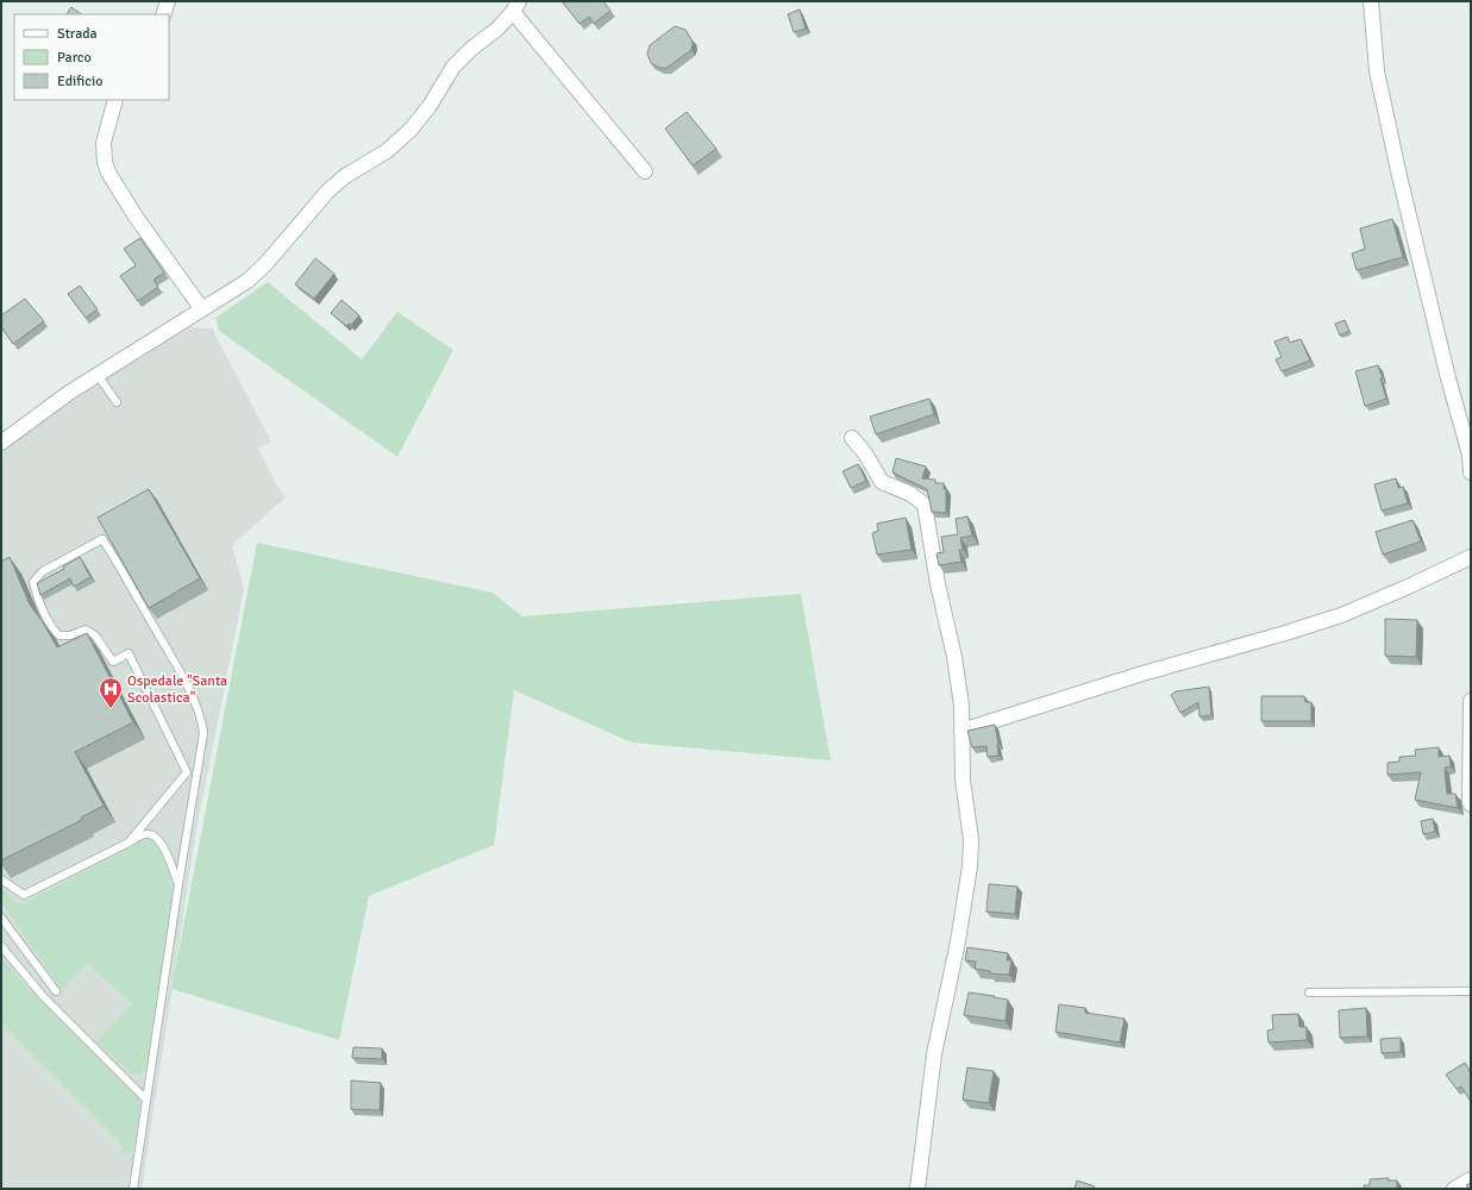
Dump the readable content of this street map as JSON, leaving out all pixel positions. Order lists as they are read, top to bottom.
{
  "places": {
    "hospital": ["Ospedale \"Santa Scolastica\""]
  },
  "legend": ["Strada", "Parco", "Edificio"]
}
